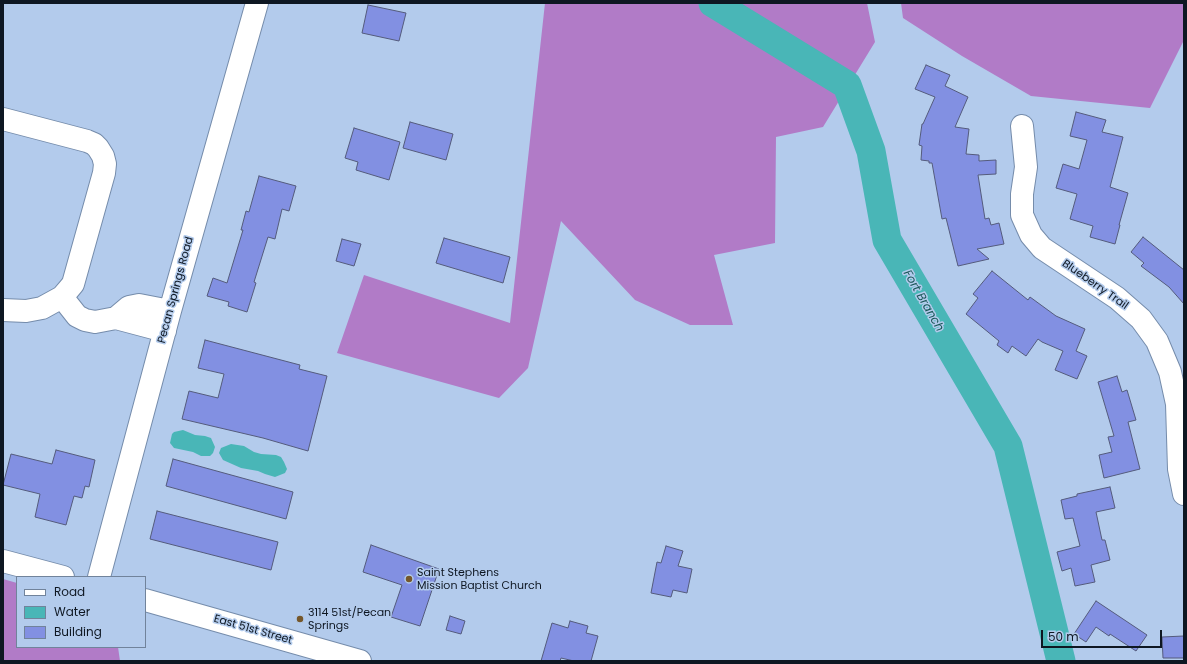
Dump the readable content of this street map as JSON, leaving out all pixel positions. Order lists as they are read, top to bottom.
{
  "streets": {
    "street": ["Blueberry Trail", "Pecan Springs Road", "East 51st Street"]
  },
  "water": ["Fort Branch"],
  "places": ["Saint Stephens Mission Baptist Church", "3114 51st/Pecan Springs"],
  "legend": ["Road", "Water", "Building"],
  "scale_bar": "50 m"
}
